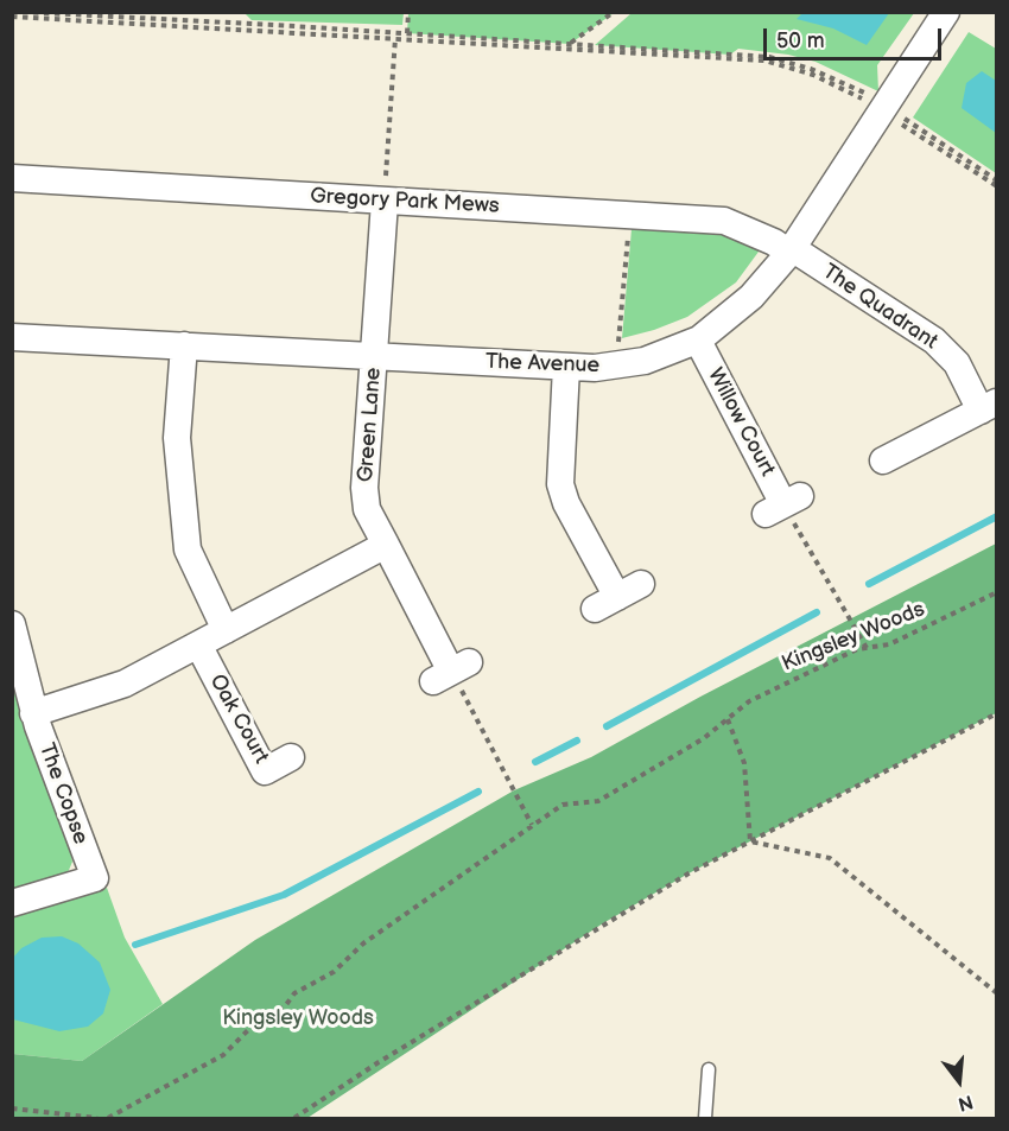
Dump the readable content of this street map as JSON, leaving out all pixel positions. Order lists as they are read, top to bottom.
{
  "streets": {
    "street": [
      "Gregory Park Mews",
      "The Quadrant",
      "The Avenue",
      "Willow Court",
      "Green Lane",
      "Oak Court",
      "The Copse"
    ],
    "path": ["Kingsley Woods"]
  },
  "crossings": [
    ["Gregory Park Mews", "The Quadrant"],
    ["Gregory Park Mews", "The Avenue"],
    ["Gregory Park Mews", "Green Lane"],
    ["The Quadrant", "The Avenue"],
    ["The Avenue", "Willow Court"],
    ["The Avenue", "Green Lane"]
  ],
  "parks": ["Kingsley Woods"],
  "scale_bar": "50 m",
  "north": "bottom"
}
